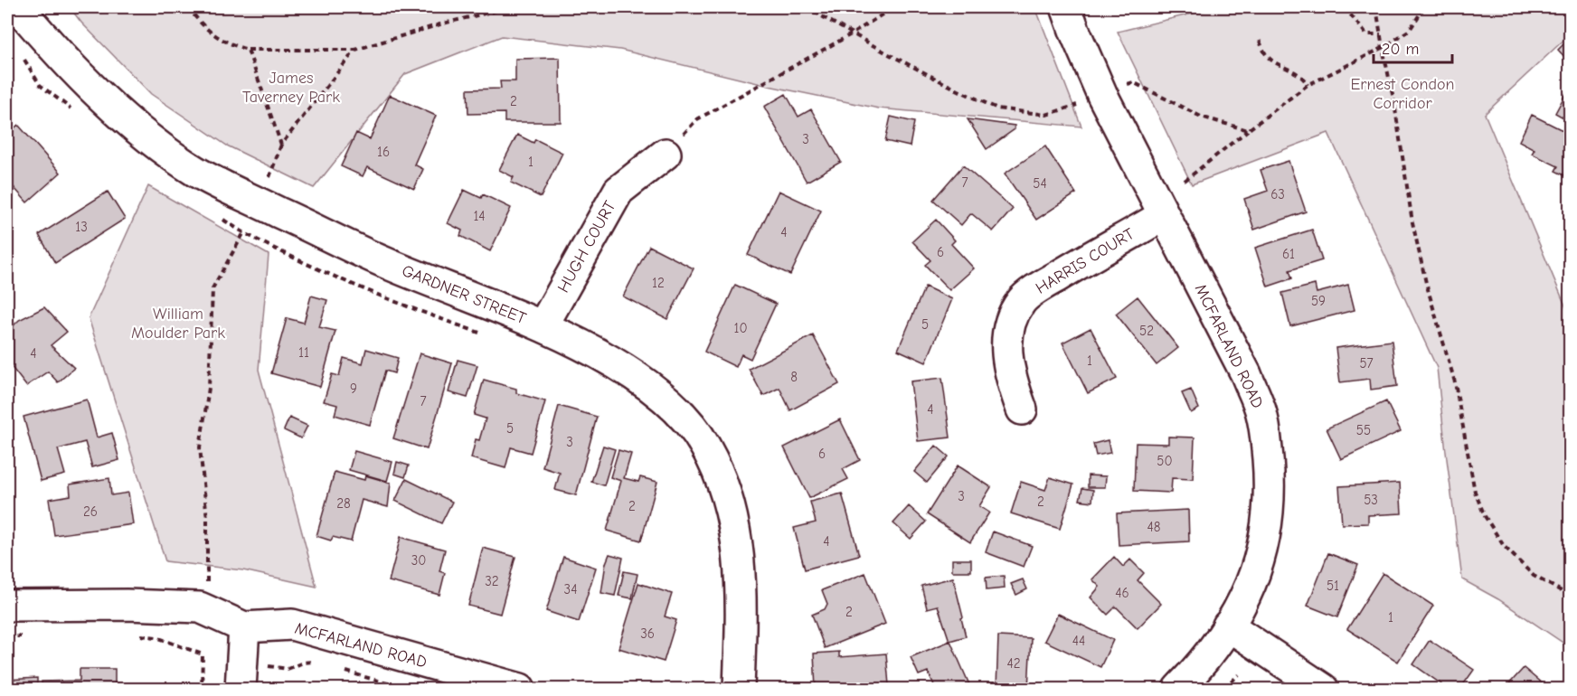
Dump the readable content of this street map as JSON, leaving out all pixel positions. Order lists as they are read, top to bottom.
{
  "streets": {
    "street": [
      "HUGH COURT",
      "HARRIS COURT",
      "GARDNER STREET",
      "MCFARLAND ROAD"
    ]
  },
  "crossings": [
    ["HUGH COURT", "GARDNER STREET"],
    ["HARRIS COURT", "MCFARLAND ROAD"]
  ],
  "parks": ["James Taverney Park", "Ernest Condon Corridor", "William Moulder Park"],
  "house_numbers": [
    "2",
    "3",
    "16",
    "1",
    "7",
    "54",
    "63",
    "14",
    "13",
    "4",
    "6",
    "61",
    "12",
    "59",
    "5",
    "10",
    "52",
    "11",
    "4",
    "1",
    "57",
    "8",
    "9",
    "7",
    "4",
    "5",
    "55",
    "3",
    "6",
    "50",
    "3",
    "53",
    "2",
    "28",
    "2",
    "26",
    "48",
    "4",
    "30",
    "32",
    "51",
    "34",
    "46",
    "2",
    "1",
    "36",
    "44",
    "42"
  ],
  "scale_bar": "20 m"
}
